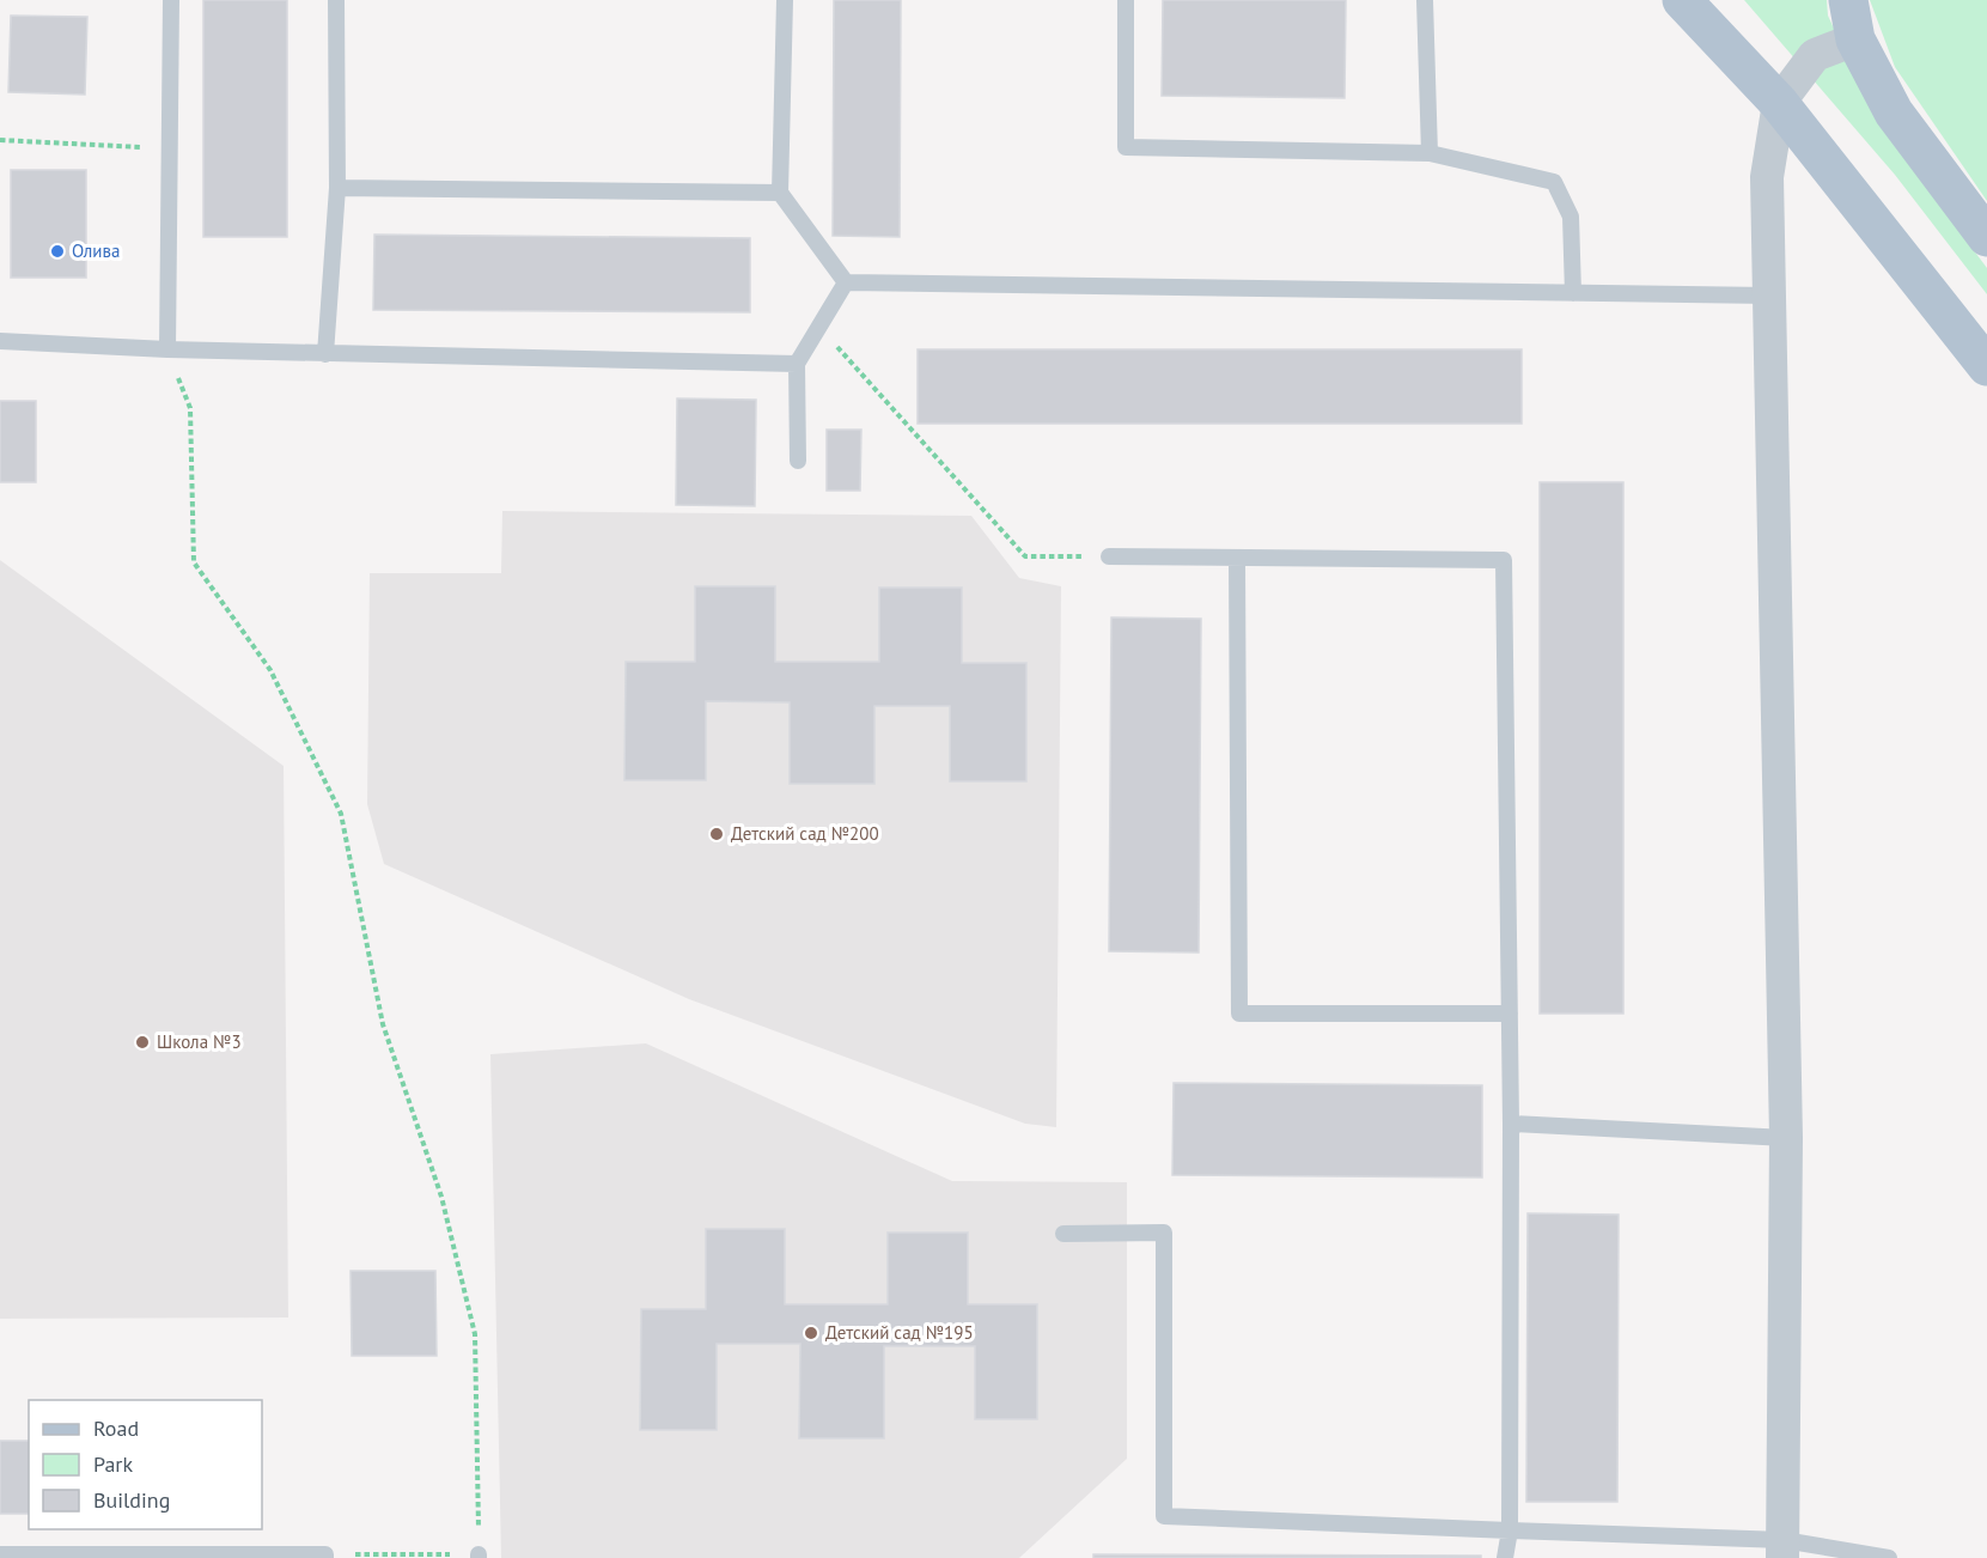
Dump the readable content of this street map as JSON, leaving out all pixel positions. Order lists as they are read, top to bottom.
{
  "places": [
    "Олива",
    "Детский сад №200",
    "Школа №3",
    "Детский сад №195"
  ],
  "legend": ["Road", "Park", "Building"]
}
